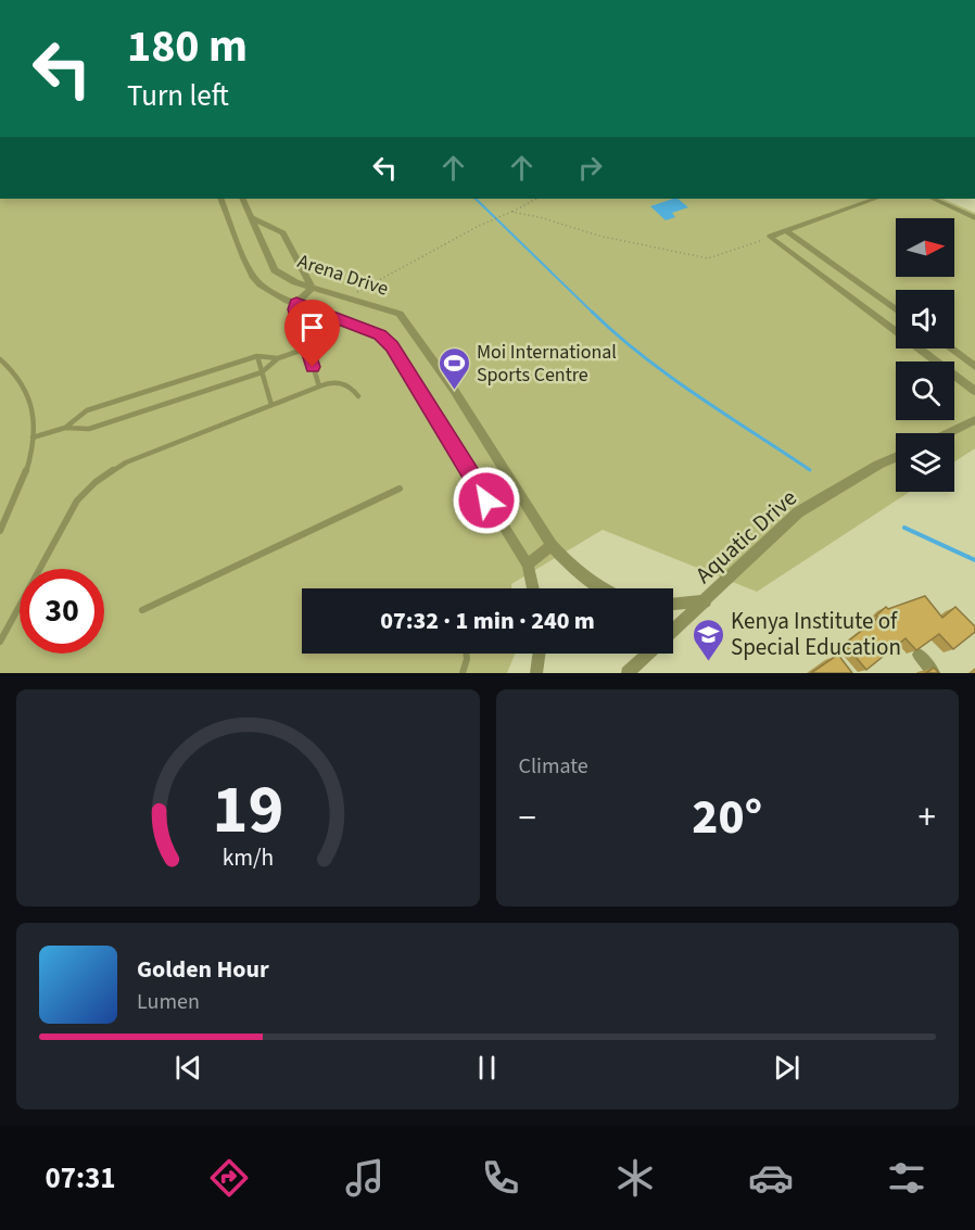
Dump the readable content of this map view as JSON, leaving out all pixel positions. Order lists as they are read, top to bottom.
{
  "streets": {
    "street": ["Arena Drive", "Aquatic Drive"]
  },
  "places": {
    "sports": ["Moi International Sports Centre"],
    "school or university": ["Kenya Institute of Special Education"]
  },
  "north": "right",
  "page": {
    "turn": ["180 m", "Turn left"],
    "limit": "30",
    "trip": "07:32 · 1 min · 240 m",
    "tile": "Climate",
    "heat": ["−", "20°", "+"],
    "song": ["Golden Hour", "Lumen"],
    "tabs": "07:31",
    "gauge": ["19", "km/h"]
  }
}
